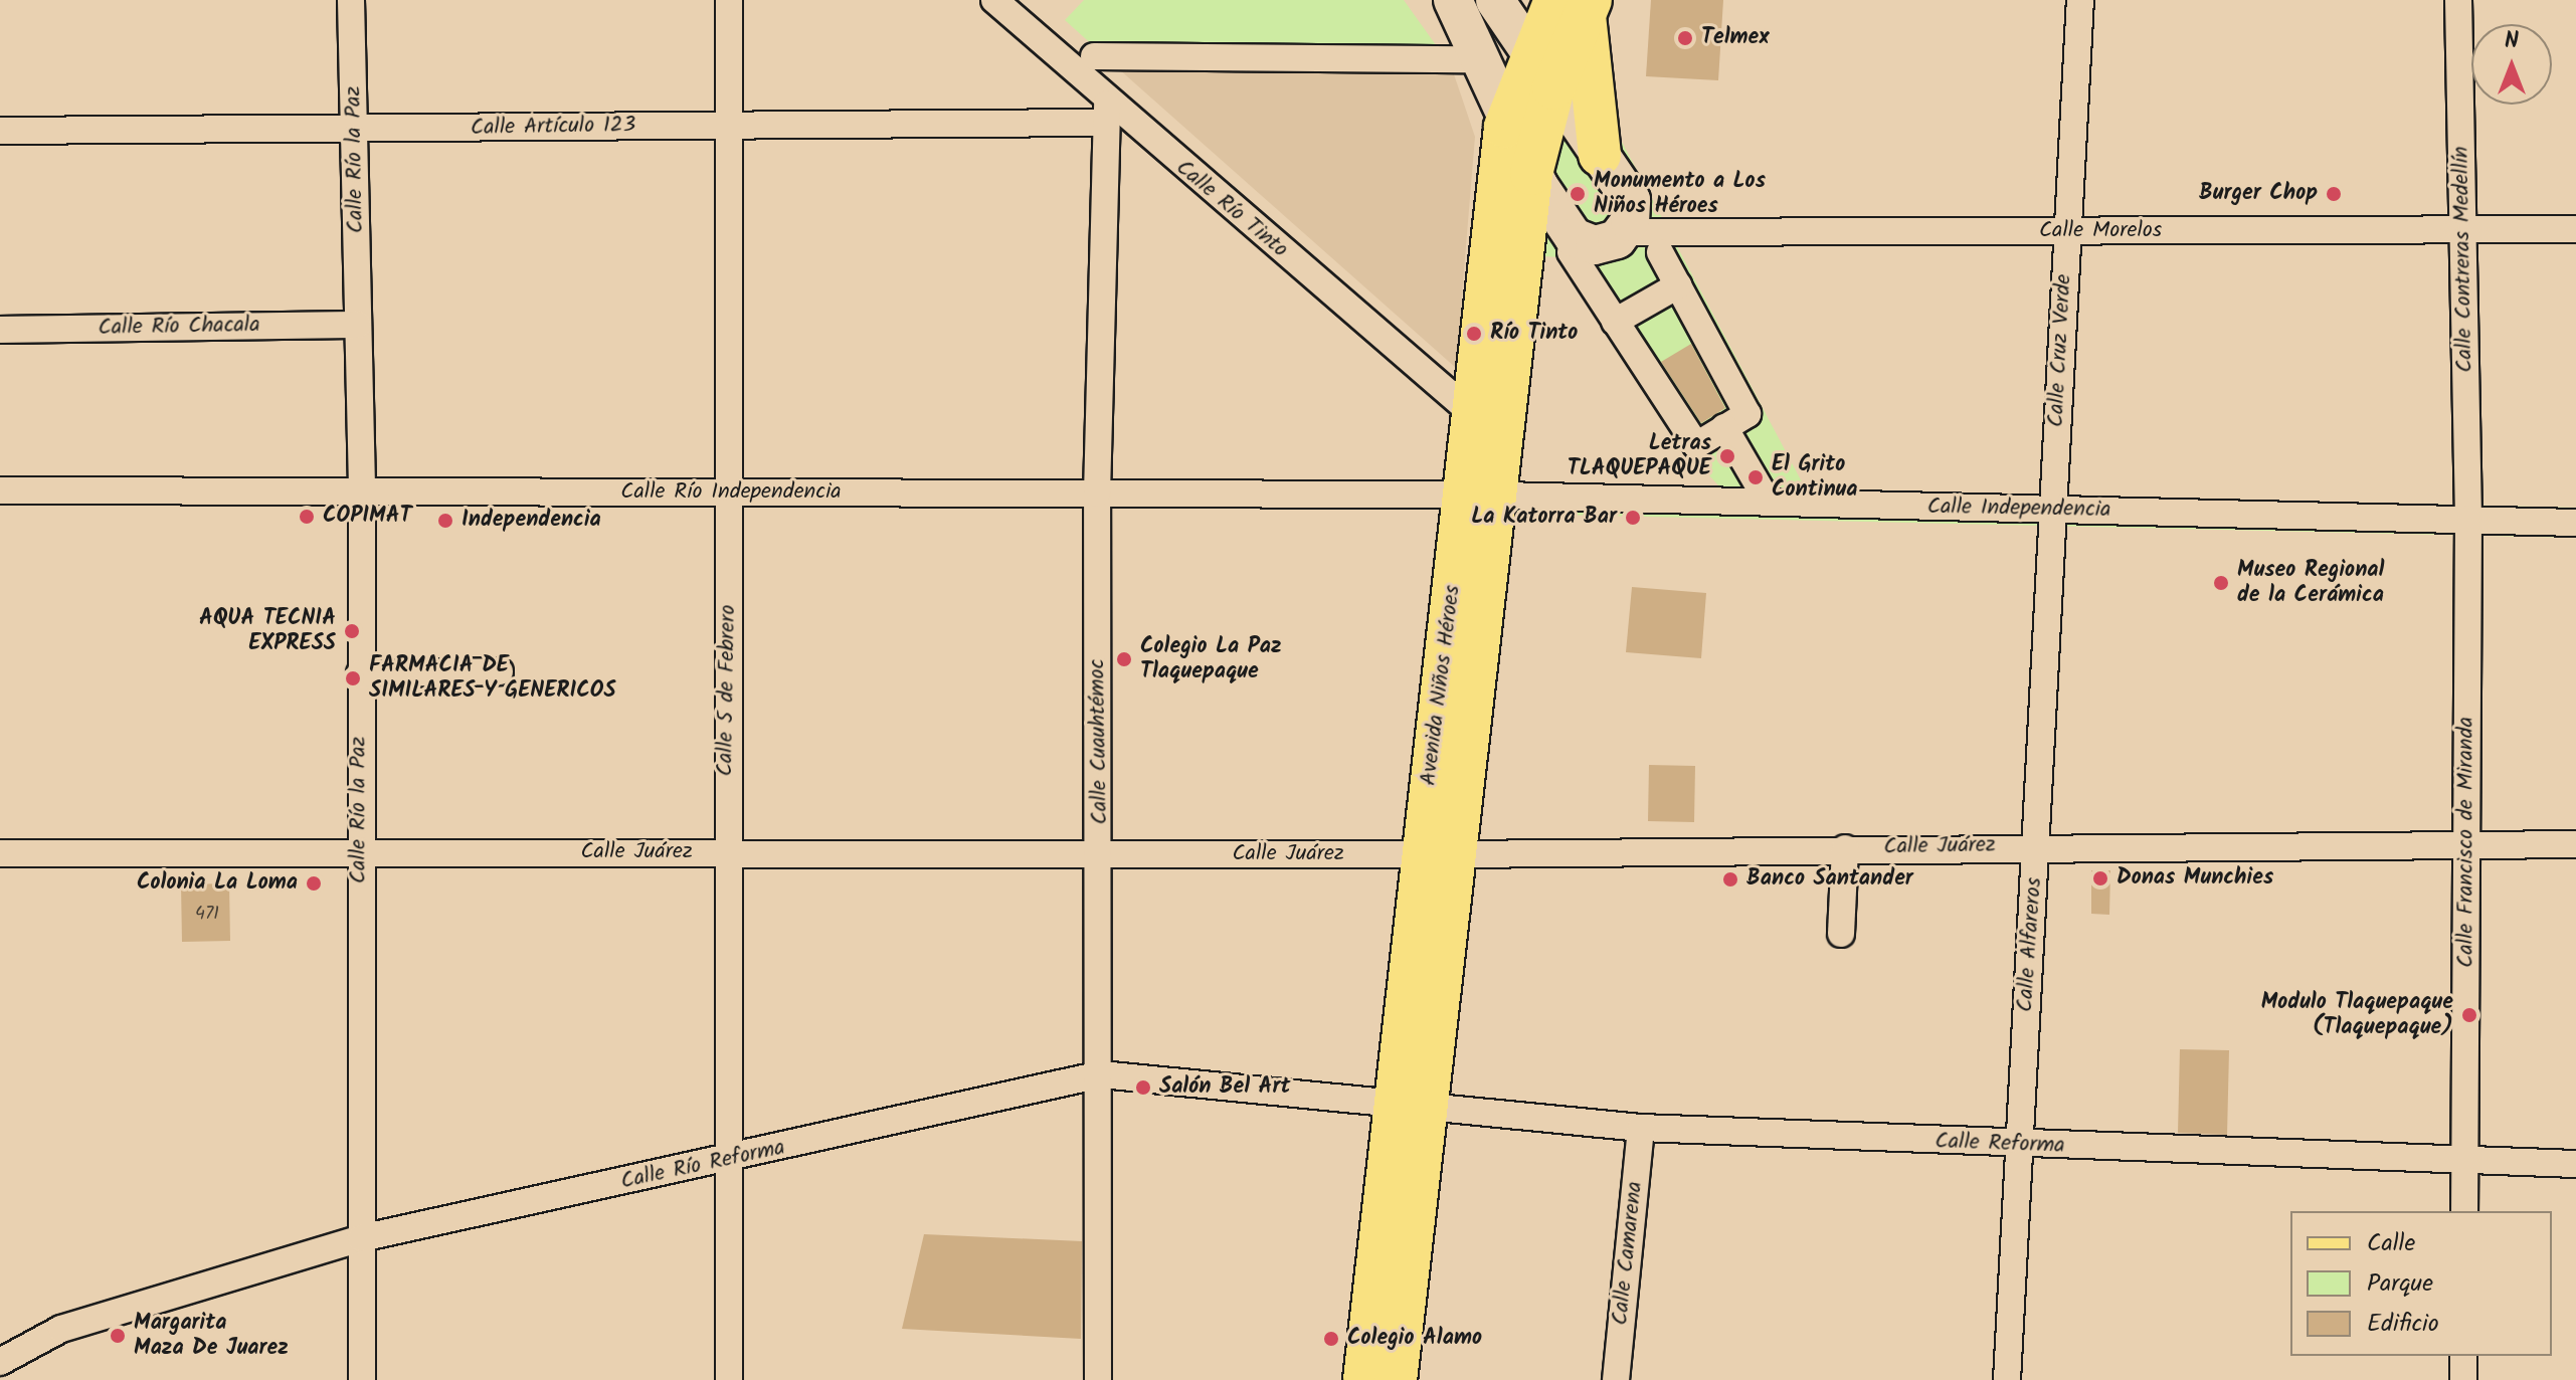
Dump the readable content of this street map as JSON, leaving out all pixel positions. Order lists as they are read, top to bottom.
{
  "streets": {
    "main road": ["Avenida Niños Héroes"],
    "street": [
      "Calle Artículo 123",
      "Calle Río la Paz",
      "Calle Río Tinto",
      "Calle Morelos",
      "Calle Contreras Medellín",
      "Calle Río Chacala",
      "Calle Cruz Verde",
      "Calle Río Independencia",
      "Calle Independencia",
      "Calle 5 de Febrero",
      "Calle Cuauhtémoc",
      "Calle Francisco de Miranda",
      "Calle Juárez",
      "Calle Alfareros",
      "Calle Reforma",
      "Calle Río Reforma",
      "Calle Camarena"
    ]
  },
  "crossings": [
    ["Calle Artículo 123", "Calle Río la Paz"],
    ["Calle Artículo 123", "Calle Río Tinto"],
    ["Calle Artículo 123", "Calle 5 de Febrero"],
    ["Calle Artículo 123", "Calle Cuauhtémoc"],
    ["Calle Río la Paz", "Calle Río Chacala"],
    ["Calle Río la Paz", "Calle Río Independencia"],
    ["Calle Río la Paz", "Calle Juárez"],
    ["Calle Río la Paz", "Calle Río Reforma"],
    ["Calle Río Tinto", "Avenida Niños Héroes"],
    ["Calle Río Tinto", "Calle Cuauhtémoc"],
    ["Calle Morelos", "Calle Contreras Medellín"],
    ["Calle Morelos", "Calle Cruz Verde"],
    ["Calle Contreras Medellín", "Calle Independencia"],
    ["Calle Contreras Medellín", "Calle Francisco de Miranda"],
    ["Calle Cruz Verde", "Calle Independencia"],
    ["Calle Cruz Verde", "Calle Alfareros"],
    ["Calle Río Independencia", "Calle Independencia"],
    ["Calle Río Independencia", "Avenida Niños Héroes"],
    ["Calle Río Independencia", "Calle 5 de Febrero"],
    ["Calle Río Independencia", "Calle Cuauhtémoc"],
    ["Calle Independencia", "Avenida Niños Héroes"],
    ["Calle Independencia", "Calle Francisco de Miranda"],
    ["Calle Independencia", "Calle Alfareros"],
    ["Avenida Niños Héroes", "Calle Juárez"],
    ["Avenida Niños Héroes", "Calle Reforma"],
    ["Avenida Niños Héroes", "Calle Río Reforma"],
    ["Calle 5 de Febrero", "Calle Juárez"],
    ["Calle 5 de Febrero", "Calle Río Reforma"],
    ["Calle Cuauhtémoc", "Calle Juárez"],
    ["Calle Cuauhtémoc", "Calle Río Reforma"],
    ["Calle Francisco de Miranda", "Calle Juárez"],
    ["Calle Francisco de Miranda", "Calle Reforma"],
    ["Calle Juárez", "Calle Alfareros"],
    ["Calle Alfareros", "Calle Reforma"],
    ["Calle Reforma", "Calle Río Reforma"],
    ["Calle Reforma", "Calle Camarena"]
  ],
  "places": [
    "Telmex",
    "Monumento a Los Niños Héroes",
    "Burger Chop",
    "Río Tinto",
    "Letras TLAQUEPAQUE",
    "El Grito Continua",
    "COPIMAT",
    "La Katorra Bar",
    "Independencia",
    "Museo Regional de la Cerámica",
    "AQUA TECNIA EXPRESS",
    "Colegio La Paz Tlaquepaque",
    "FARMACIA DE SIMILARES Y GENERICOS",
    "Donas Munchies",
    "Banco Santander",
    "Colonia La Loma",
    "Modulo Tlaquepaque (Tlaquepaque)",
    "Salón Bel Art",
    "Margarita Maza De Juarez",
    "Colegio Alamo"
  ],
  "house_numbers": ["471"],
  "legend": ["Calle", "Parque", "Edificio"],
  "north": "top"
}
